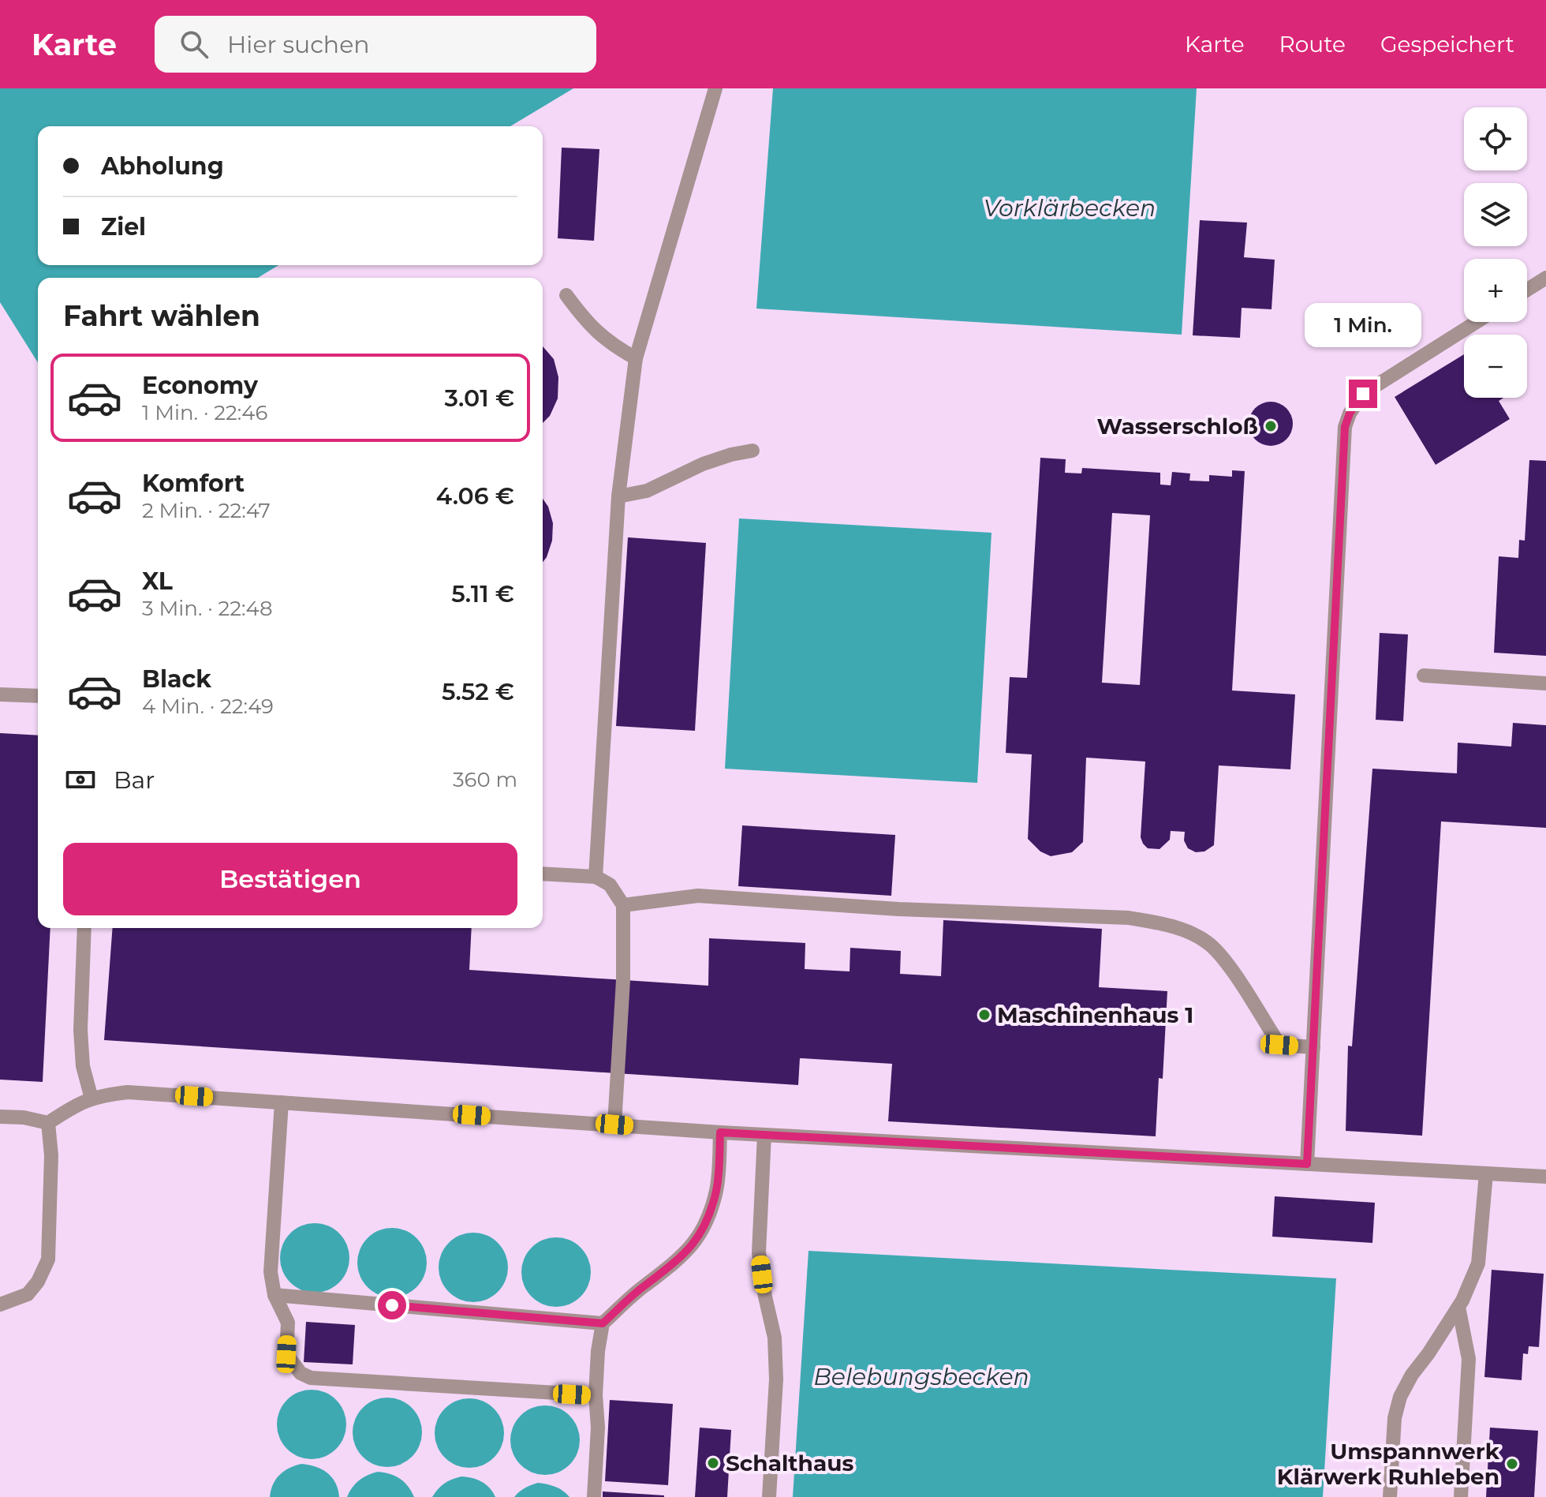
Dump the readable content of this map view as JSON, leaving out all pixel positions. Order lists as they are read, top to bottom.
{
  "water": ["Vorklärbecken", "Belebungsbecken"],
  "places": [
    "Wasserschloß",
    "Maschinenhaus 1",
    "Schalthaus",
    "Umspannwerk Klärwerk Ruhleben"
  ],
  "page": {
    "header": "Karte",
    "search": "Hier suchen",
    "nav": ["Karte", "Route", "Gespeichert"],
    "map_buttons": ["+", "−"],
    "banner": ["Abholung", "Ziel"],
    "heading": "Fahrt wählen",
    "bubble": "1 Min.",
    "list": [
      {
        "name": "Economy",
        "note": "1 Min. · 22:46",
        "value": "3.01 €"
      },
      {
        "name": "Komfort",
        "note": "2 Min. · 22:47",
        "value": "4.06 €"
      },
      {
        "name": "XL",
        "note": "3 Min. · 22:48",
        "value": "5.11 €"
      },
      {
        "name": "Black",
        "note": "4 Min. · 22:49",
        "value": "5.52 €"
      }
    ],
    "pay": ["Bar", "360 m"],
    "buttons": "Bestätigen"
  }
}
